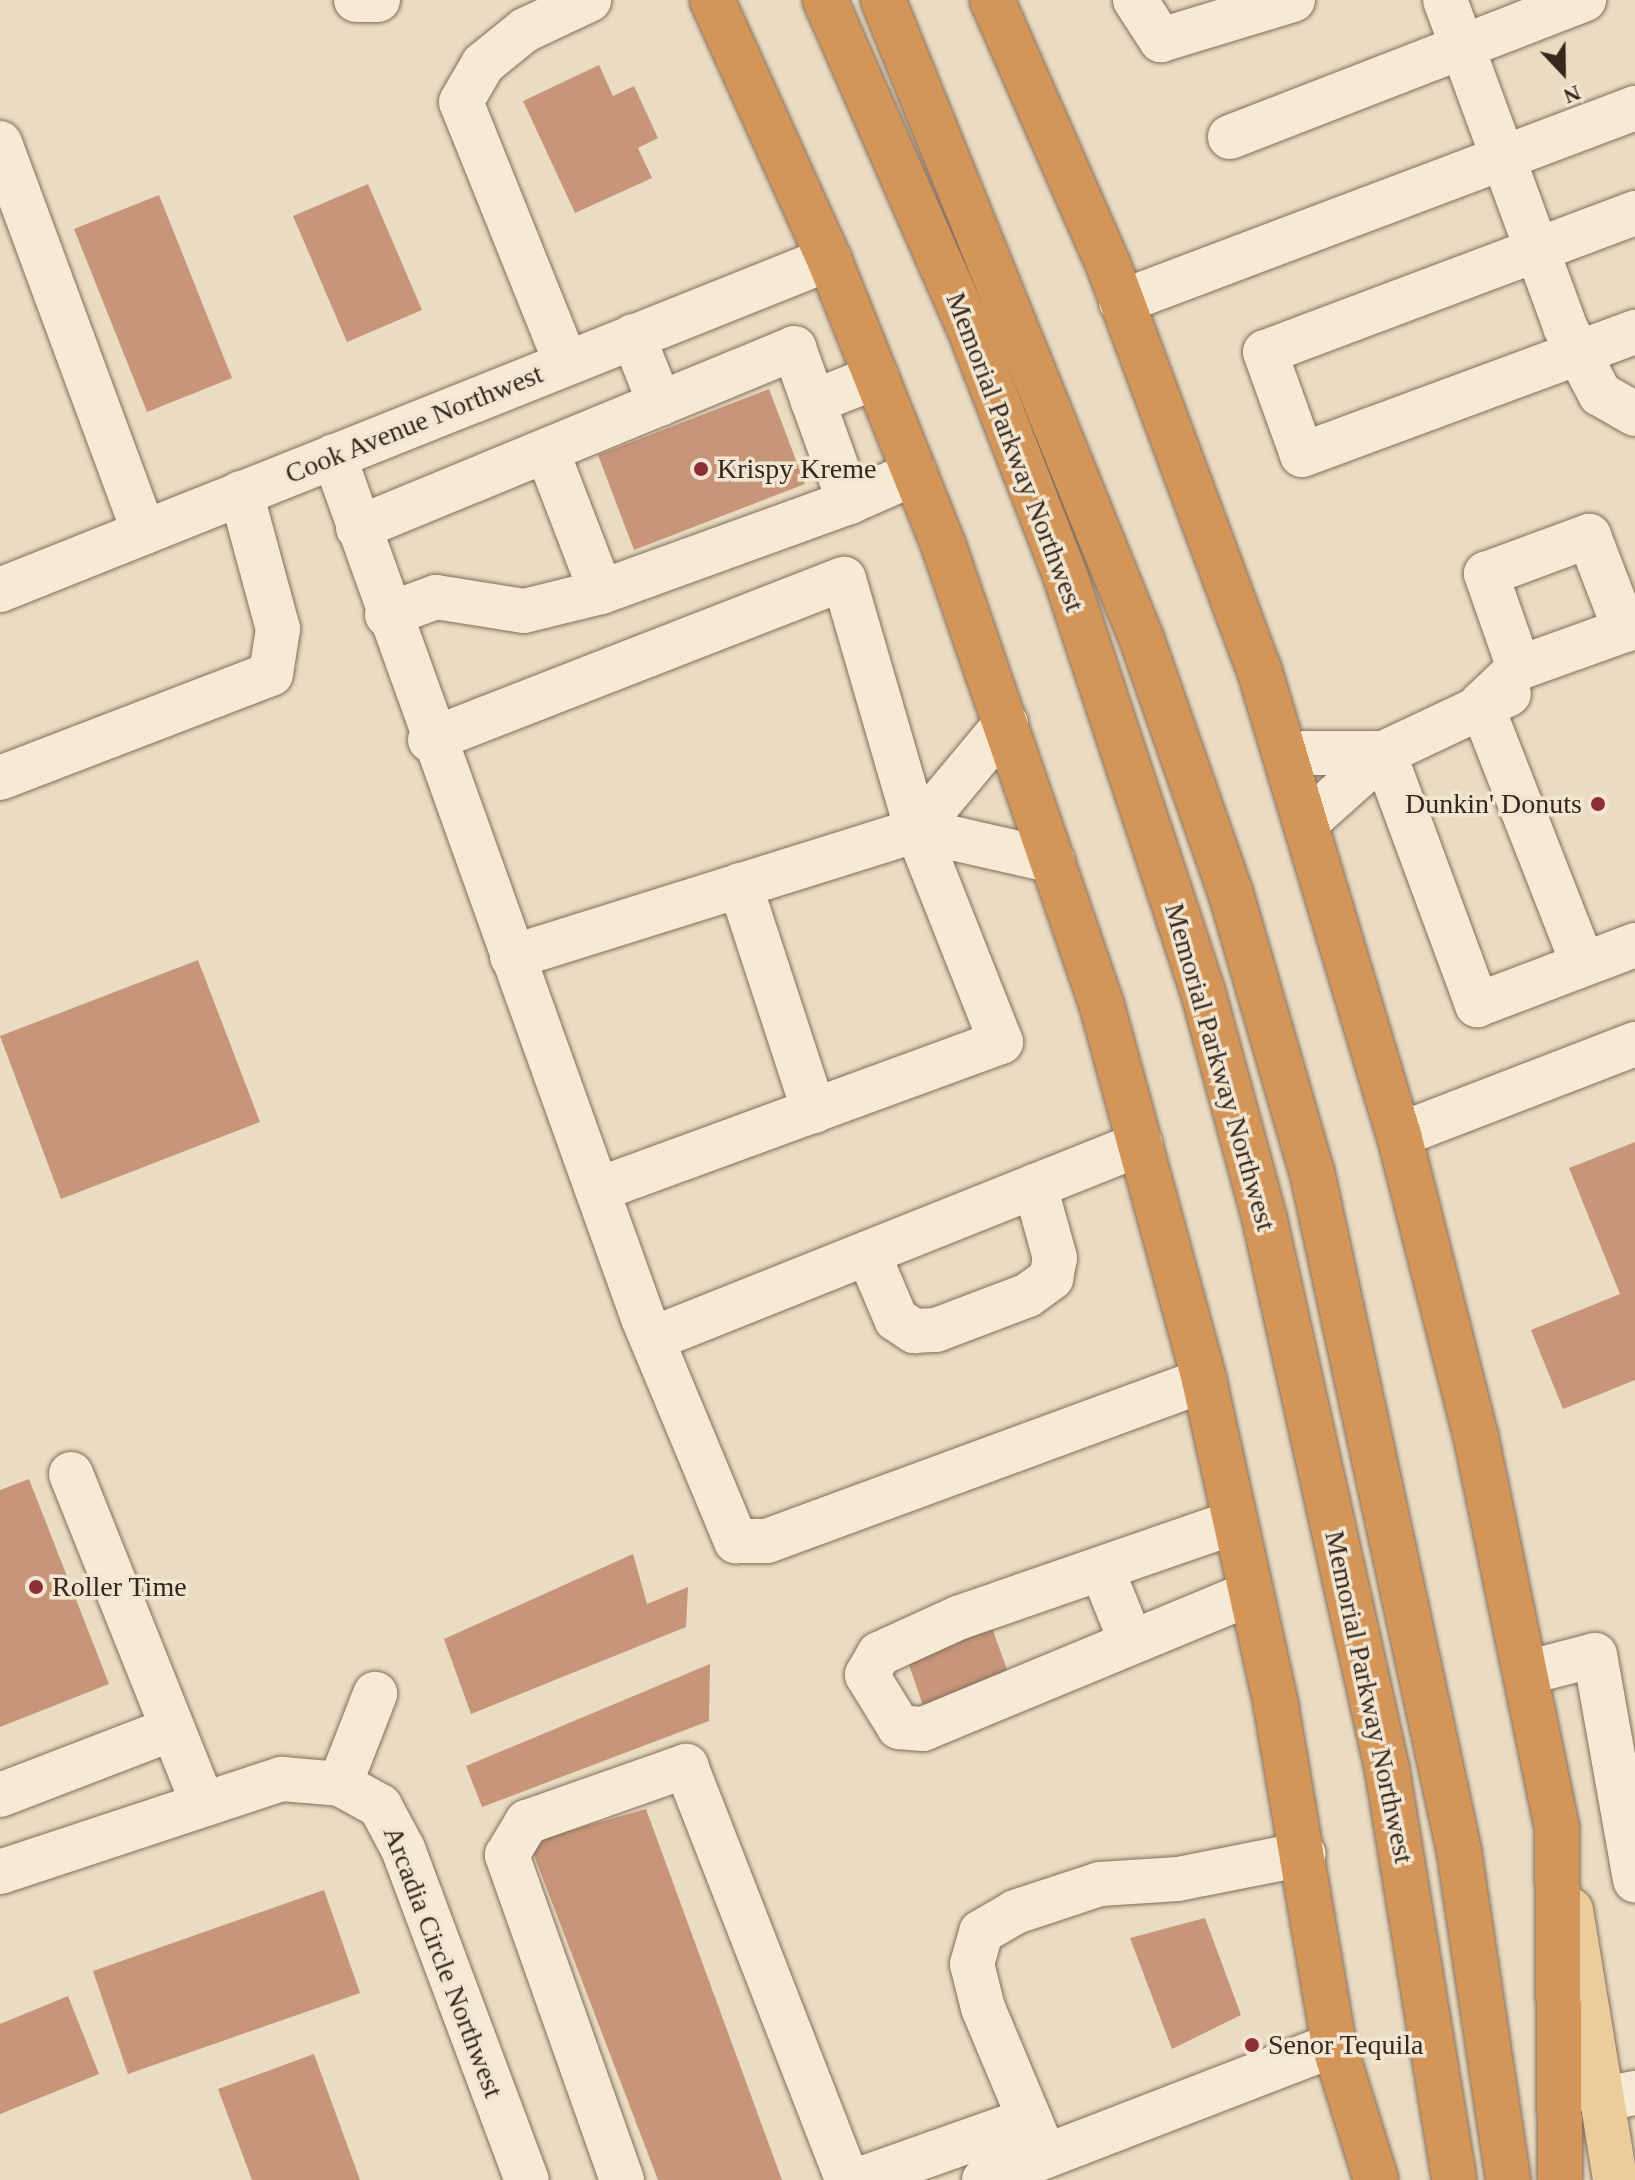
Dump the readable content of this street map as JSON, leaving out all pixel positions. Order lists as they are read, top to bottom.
{
  "streets": {
    "highway": ["Memorial Parkway Northwest"],
    "street": ["Cook Avenue Northwest", "Arcadia Circle Northwest"]
  },
  "places": [
    "Krispy Kreme",
    "Dunkin' Donuts",
    "Roller Time",
    "Senor Tequila"
  ],
  "north": "bottom"
}
